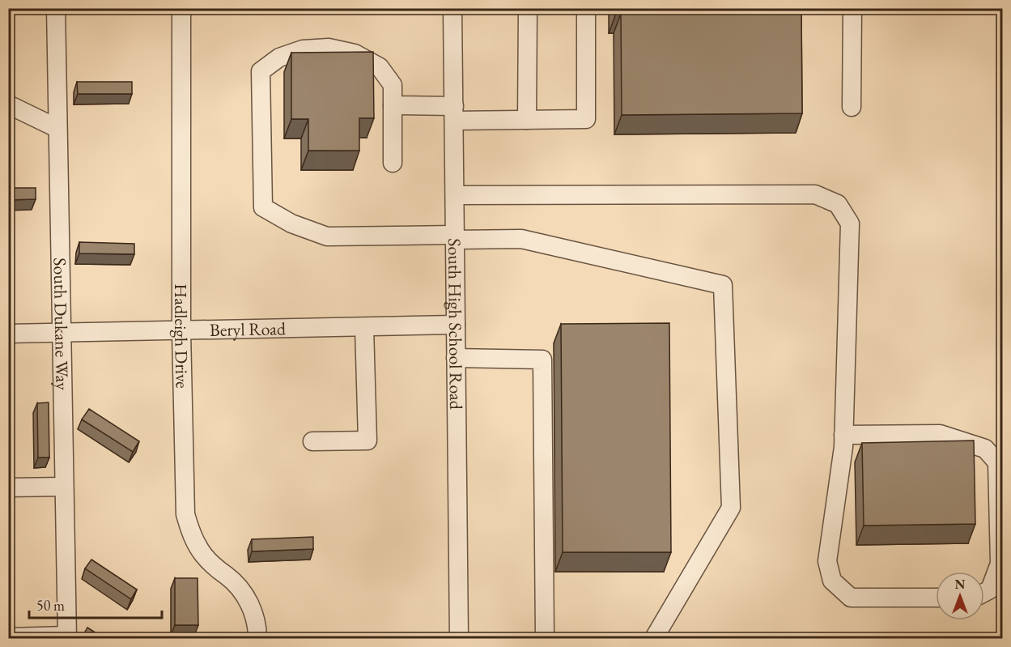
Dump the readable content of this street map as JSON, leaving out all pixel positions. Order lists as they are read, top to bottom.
{
  "streets": {
    "street": [
      "South Dukane Way",
      "South High School Road",
      "Beryl Road",
      "Hadleigh Drive"
    ]
  },
  "crossings": [
    ["South Dukane Way", "Beryl Road"],
    ["South High School Road", "Beryl Road"],
    ["Beryl Road", "Hadleigh Drive"]
  ],
  "scale_bar": "50 m",
  "north": "top"
}
